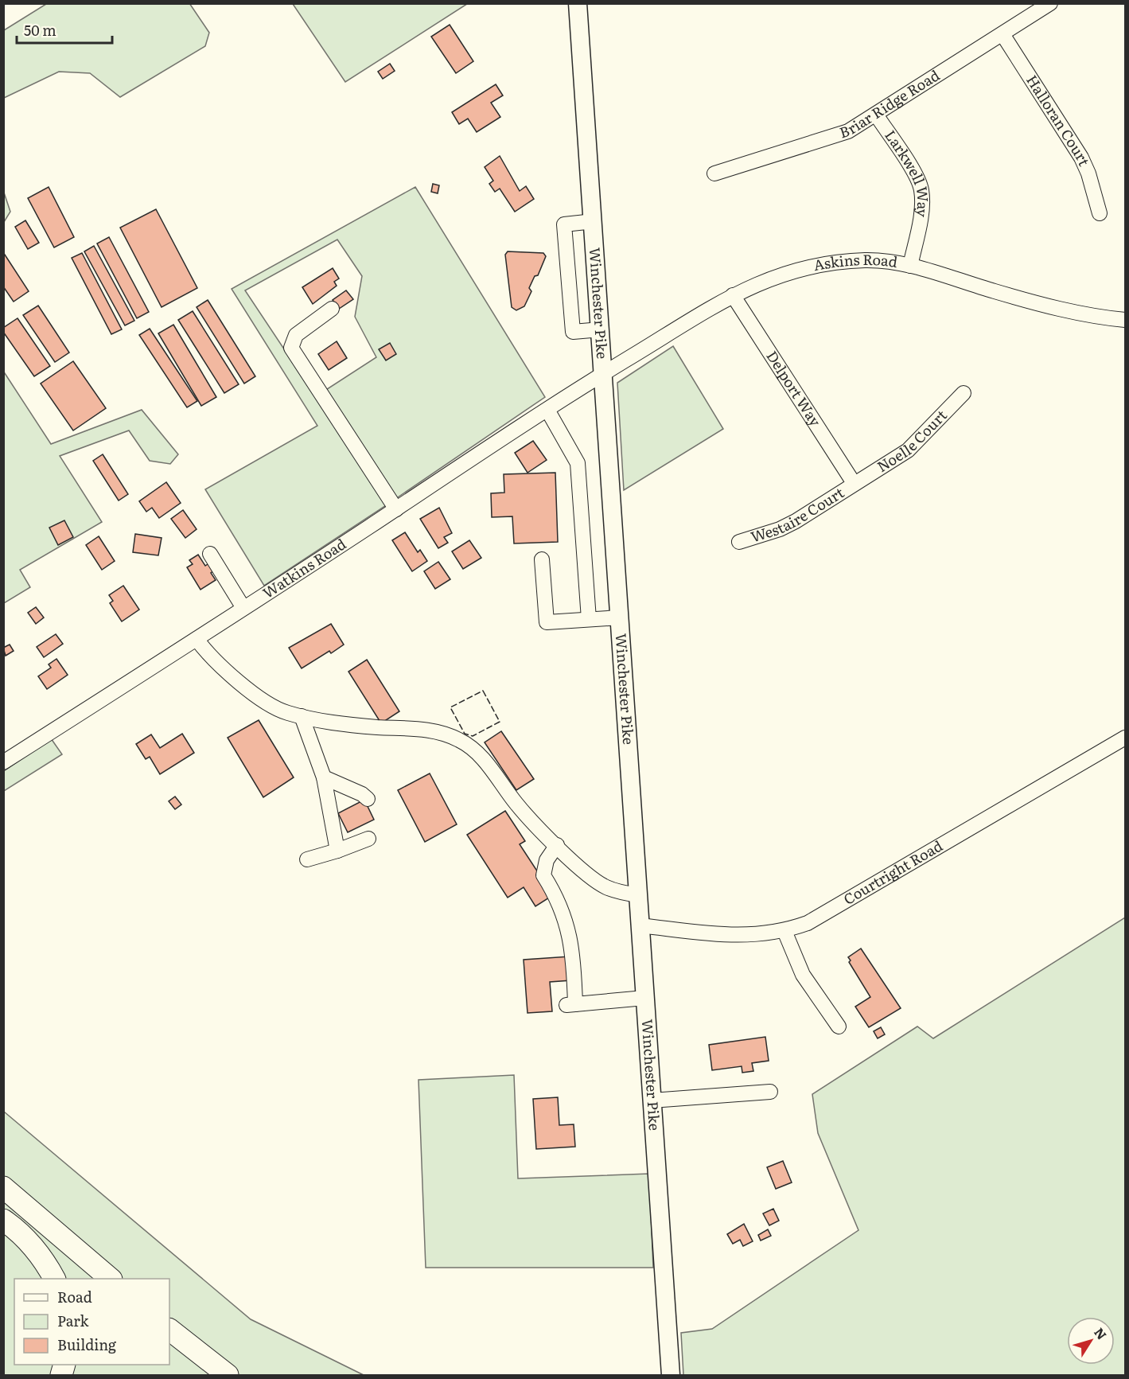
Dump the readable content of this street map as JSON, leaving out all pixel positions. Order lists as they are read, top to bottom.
{
  "streets": {
    "main road": ["Winchester Pike"],
    "street": [
      "Briar Ridge Road",
      "Halloran Court",
      "Larkwell Way",
      "Askins Road",
      "Delport Way",
      "Noelle Court",
      "Westaire Court",
      "Watkins Road",
      "Courtright Road"
    ]
  },
  "crossings": [
    ["Briar Ridge Road", "Halloran Court"],
    ["Briar Ridge Road", "Larkwell Way"],
    ["Larkwell Way", "Askins Road"],
    ["Askins Road", "Winchester Pike"],
    ["Askins Road", "Delport Way"],
    ["Askins Road", "Watkins Road"],
    ["Winchester Pike", "Watkins Road"],
    ["Winchester Pike", "Courtright Road"],
    ["Delport Way", "Noelle Court"],
    ["Delport Way", "Westaire Court"],
    ["Noelle Court", "Westaire Court"]
  ],
  "legend": ["Road", "Park", "Building"],
  "scale_bar": "50 m",
  "north": "top right"
}
